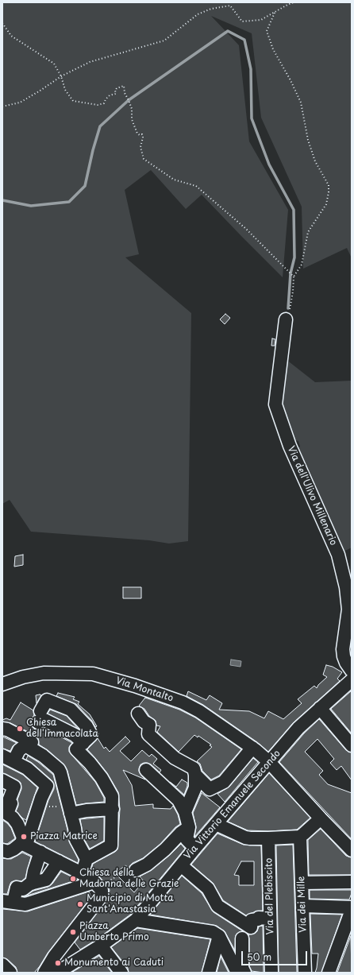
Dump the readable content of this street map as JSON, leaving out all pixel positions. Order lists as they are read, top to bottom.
{
  "streets": {
    "street": [
      "Via dell'Ulivo Millenario",
      "Via Montalto",
      "Via Vittorio Emanuele Secondo",
      "Via del Plebiscito",
      "Via dei Mille"
    ]
  },
  "crossings": [
    ["Via Montalto", "Via Vittorio Emanuele Secondo"]
  ],
  "places": [
    "Chiesa dell'Immacolata",
    "Piazza Matrice",
    "Chiesa della Madonna delle Grazie",
    "Municipio di Motta Sant'Anastasia",
    "Piazza Umberto Primo",
    "Monumento ai Caduti"
  ],
  "scale_bar": "50 m"
}
